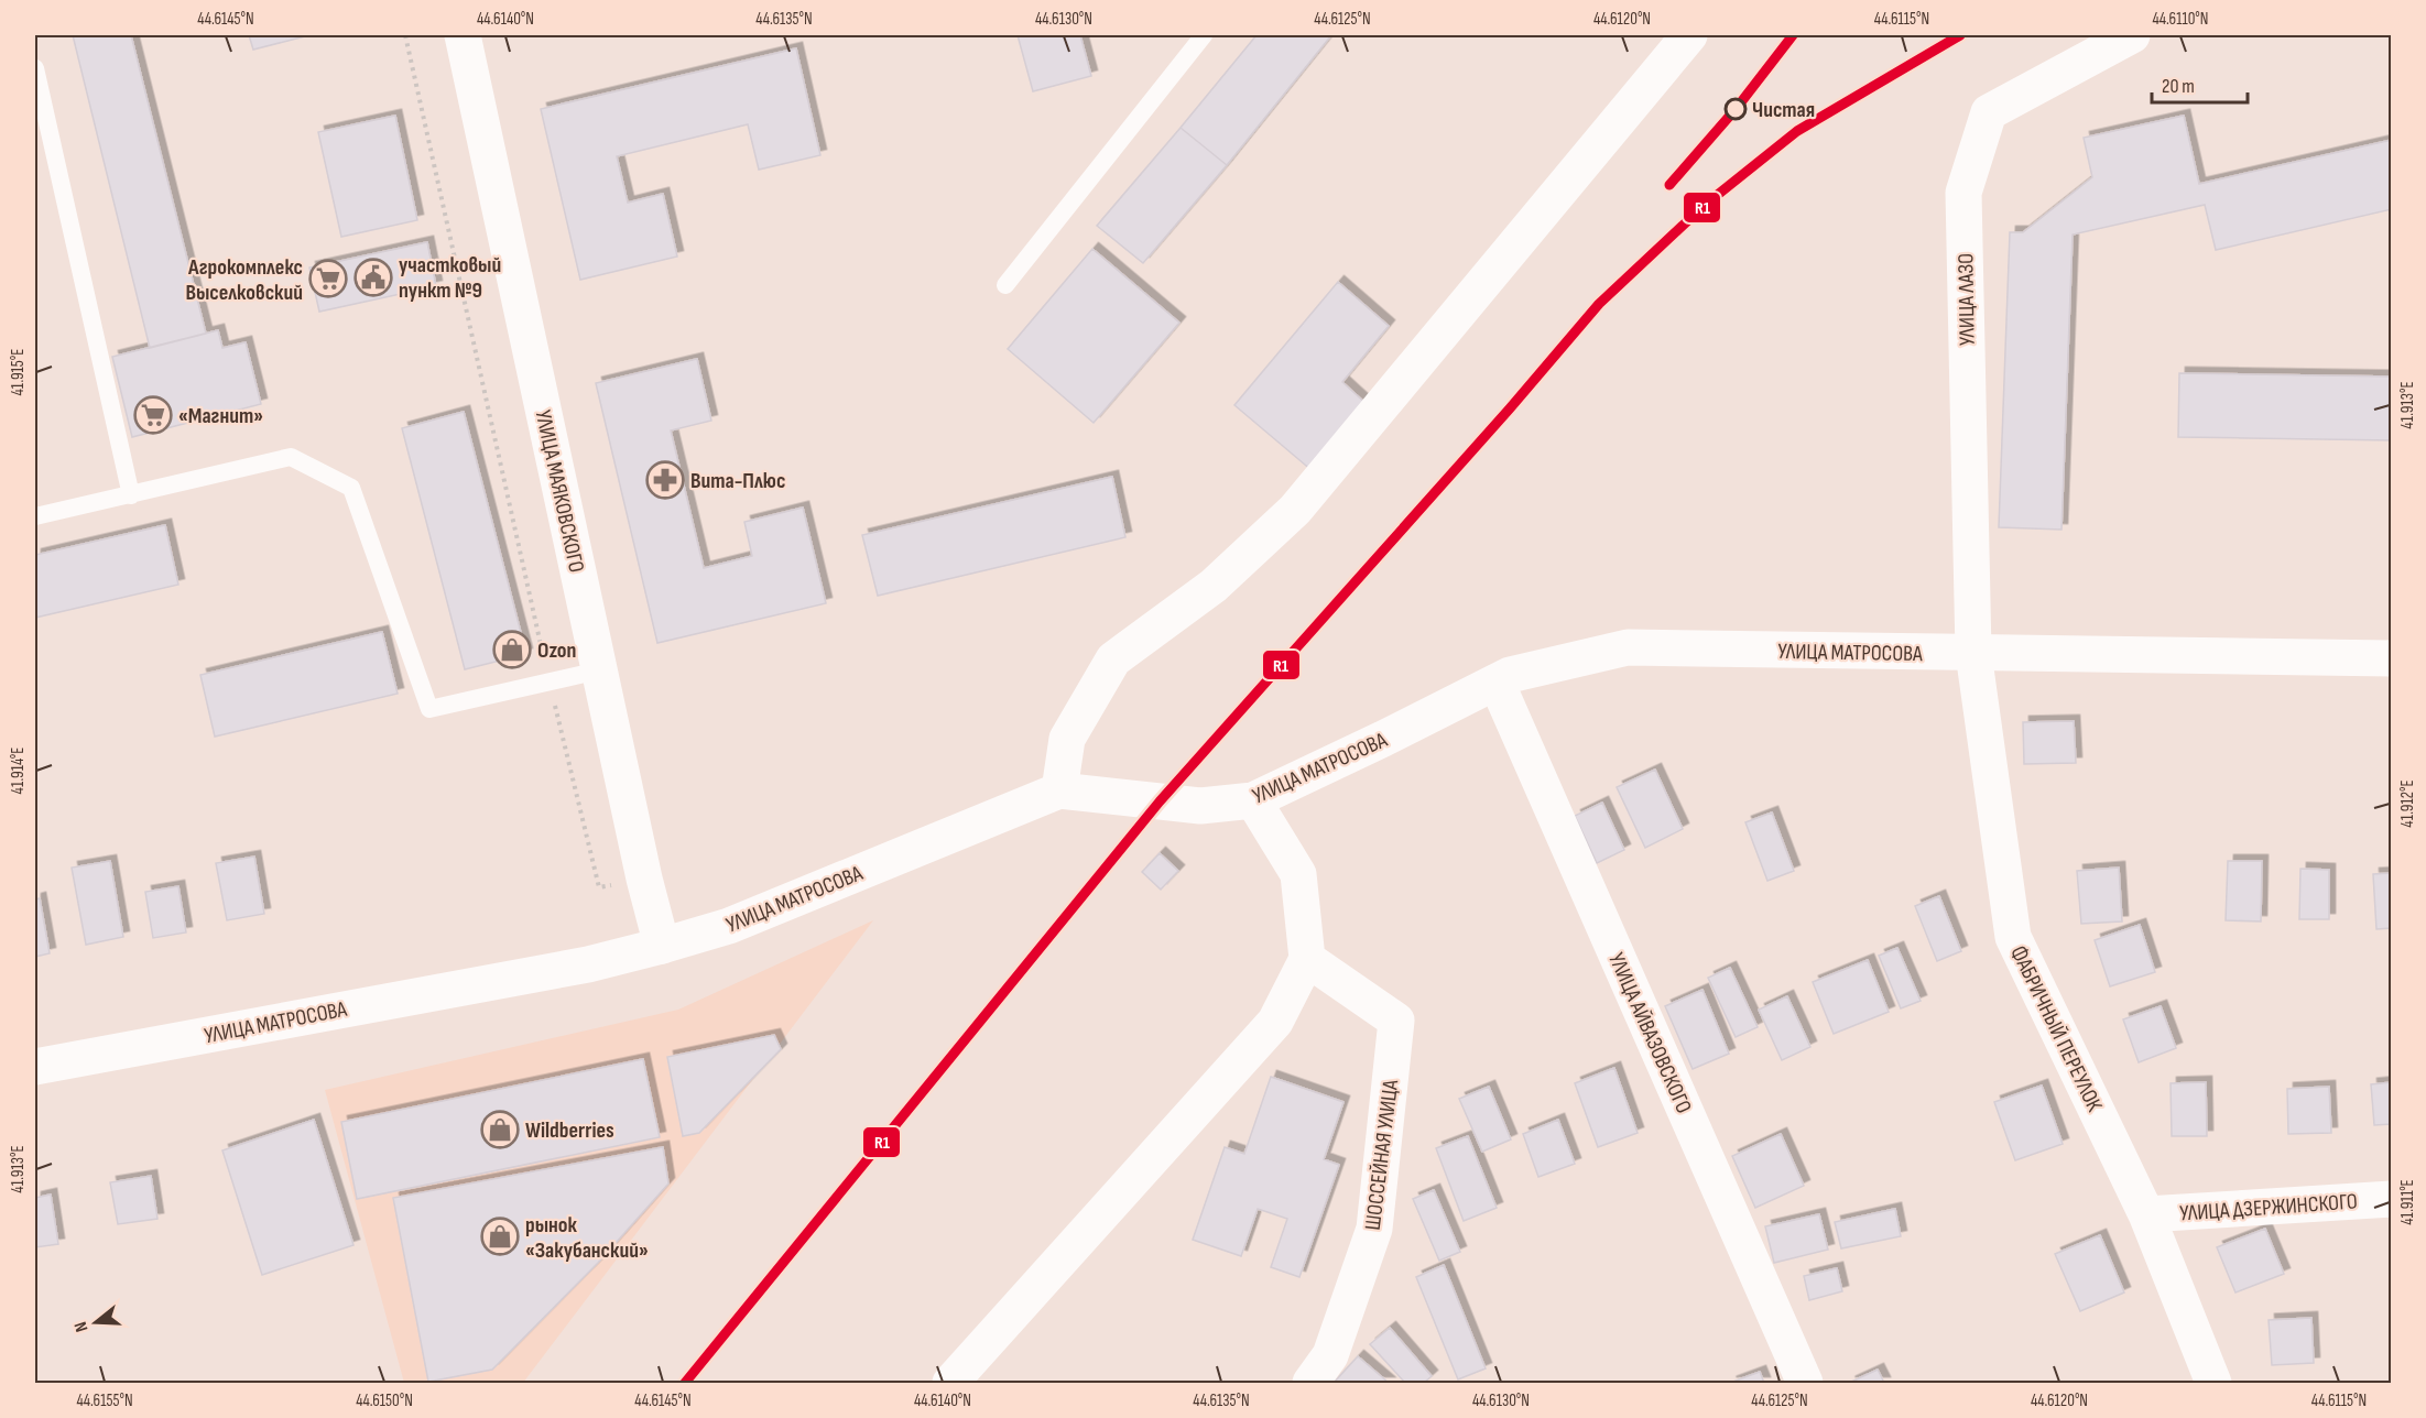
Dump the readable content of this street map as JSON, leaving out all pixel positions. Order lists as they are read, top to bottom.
{
  "streets": {
    "street": [
      "УЛИЦА ЛАЗО",
      "УЛИЦА МАЯКОВСКОГО",
      "УЛИЦА МАТРОСОВА",
      "ФАБРИЧНЫЙ ПЕРЕУЛОК",
      "УЛИЦА АЙВАЗОВСКОГО",
      "ШОССЕЙНАЯ УЛИЦА",
      "УЛИЦА ДЗЕРЖИНСКОГО"
    ]
  },
  "crossings": [
    ["УЛИЦА ЛАЗО", "УЛИЦА МАТРОСОВА"],
    ["УЛИЦА ЛАЗО", "ФАБРИЧНЫЙ ПЕРЕУЛОК"],
    ["УЛИЦА МАЯКОВСКОГО", "УЛИЦА МАТРОСОВА"],
    ["УЛИЦА МАТРОСОВА", "ФАБРИЧНЫЙ ПЕРЕУЛОК"],
    ["УЛИЦА МАТРОСОВА", "УЛИЦА АЙВАЗОВСКОГО"],
    ["ФАБРИЧНЫЙ ПЕРЕУЛОК", "УЛИЦА ДЗЕРЖИНСКОГО"]
  ],
  "places": {
    "other": ["Чистая"],
    "public building": ["участковый пункт №9"],
    "supermarket": ["Агрокомплекс Выселковский", "«Магнит»"],
    "pharmacy": ["Вита-Плюс"],
    "shop": ["Ozon", "Wildberries", "рынок «Закубанский»"]
  },
  "lines": ["transit line R1"],
  "scale_bar": "20 m",
  "north": "left",
  "coordinates": [
    "44.6145°N",
    "44.6140°N",
    "44.6135°N",
    "44.6130°N",
    "44.6125°N",
    "44.6120°N",
    "44.6115°N",
    "44.6110°N",
    "41.915°E",
    "41.913°E",
    "41.914°E",
    "41.912°E",
    "41.911°E",
    "44.6155°N",
    "44.6150°N"
  ]
}
